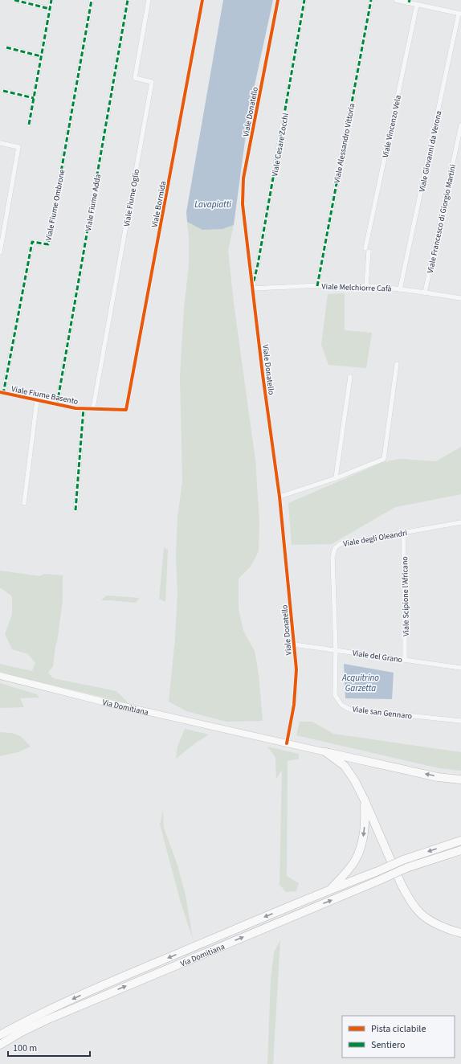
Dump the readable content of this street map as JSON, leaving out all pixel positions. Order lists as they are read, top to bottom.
{
  "streets": {
    "highway": ["Via Domitiana"],
    "street": [
      "Viale Donatello",
      "Viale Vincenzo Vela",
      "Viale Alessandro Vittoria",
      "Viale Cesare Zocchi",
      "Viale Giovanni da Verona",
      "Viale Fiume Oglio",
      "Viale Fiume Adda",
      "Viale Bormida",
      "Viale Fiume Ombrone",
      "Viale Francesco di Giorgio Martini",
      "Viale Melchiorre Cafà",
      "Viale Fiume Basento",
      "Viale degli Oleandri",
      "Viale Scipione l'Africano",
      "Viale del Grano",
      "Viale san Gennaro"
    ]
  },
  "crossings": [
    ["Viale Donatello", "Viale Cesare Zocchi"],
    ["Viale Donatello", "Viale Melchiorre Cafà"],
    ["Viale Donatello", "Viale del Grano"],
    ["Viale Donatello", "Via Domitiana"],
    ["Viale Vincenzo Vela", "Viale Melchiorre Cafà"],
    ["Viale Alessandro Vittoria", "Viale Melchiorre Cafà"],
    ["Viale Cesare Zocchi", "Viale Melchiorre Cafà"],
    ["Viale Giovanni da Verona", "Viale Melchiorre Cafà"],
    ["Viale Fiume Oglio", "Viale Fiume Basento"],
    ["Viale Fiume Adda", "Viale Fiume Basento"],
    ["Viale Bormida", "Viale Fiume Basento"],
    ["Viale Fiume Ombrone", "Viale Fiume Basento"],
    ["Viale Francesco di Giorgio Martini", "Viale Melchiorre Cafà"],
    ["Viale degli Oleandri", "Viale Scipione l'Africano"],
    ["Viale degli Oleandri", "Viale del Grano"],
    ["Viale degli Oleandri", "Viale san Gennaro"],
    ["Viale Scipione l'Africano", "Viale del Grano"],
    ["Viale del Grano", "Viale san Gennaro"]
  ],
  "water": ["Lavapiatti", "Acquitrino Garzetta"],
  "legend": ["Pista ciclabile", "Sentiero"],
  "scale_bar": "100 m"
}
